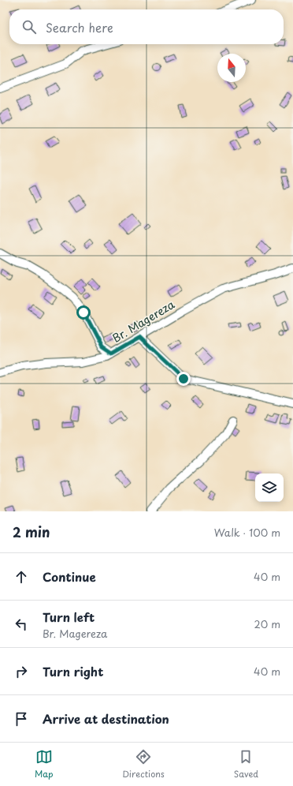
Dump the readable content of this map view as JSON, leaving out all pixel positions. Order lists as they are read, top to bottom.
{
  "streets": {
    "street": ["Br. Magereza"]
  },
  "north": "top",
  "page": {
    "search": "Search here",
    "heading": ["2 min", "Walk · 100 m"],
    "list": [
      ["Continue", "40 m"],
      ["Turn left", "Br. Magereza", "20 m"],
      ["Turn right", "40 m"],
      "Arrive at destination"
    ],
    "nav": ["Map", "Directions", "Saved"]
  }
}
